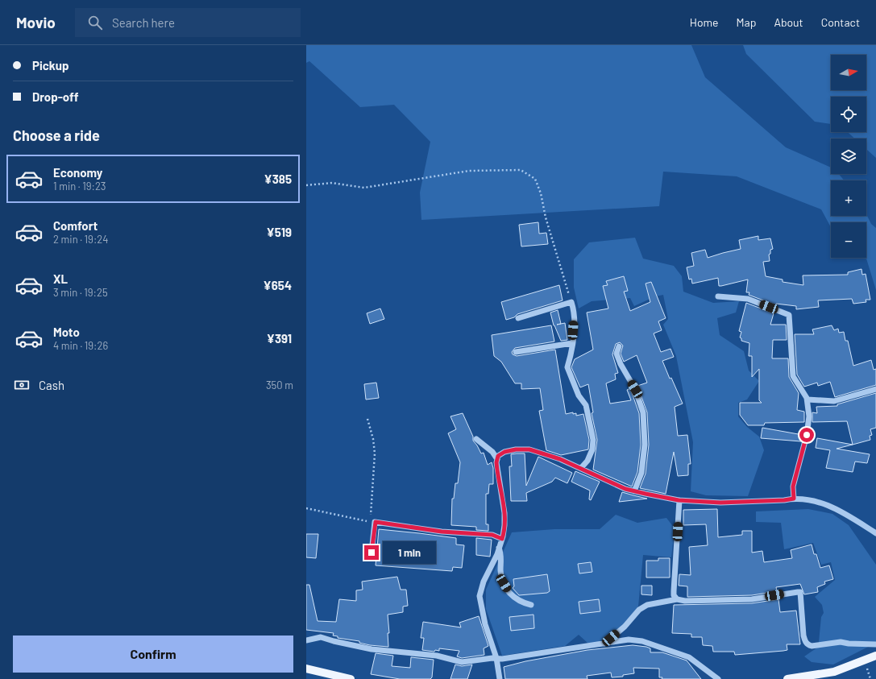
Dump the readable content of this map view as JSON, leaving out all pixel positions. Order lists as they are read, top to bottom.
{
  "north": "right",
  "page": {
    "header": "Movio",
    "search": "Search here",
    "nav": [
      "Home",
      "Map",
      "About",
      "Contact"
    ],
    "banner": ["Pickup", "Drop-off"],
    "map_buttons": ["+", "−"],
    "heading": "Choose a ride",
    "list": [
      {
        "name": "Economy",
        "note": "1 min · 19:23",
        "value": "¥385"
      },
      {
        "name": "Comfort",
        "note": "2 min · 19:24",
        "value": "¥519"
      },
      {
        "name": "XL",
        "note": "3 min · 19:25",
        "value": "¥654"
      },
      {
        "name": "Moto",
        "note": "4 min · 19:26",
        "value": "¥391"
      }
    ],
    "pay": ["Cash", "350 m"],
    "bubble": "1 min",
    "buttons": "Confirm"
  }
}
